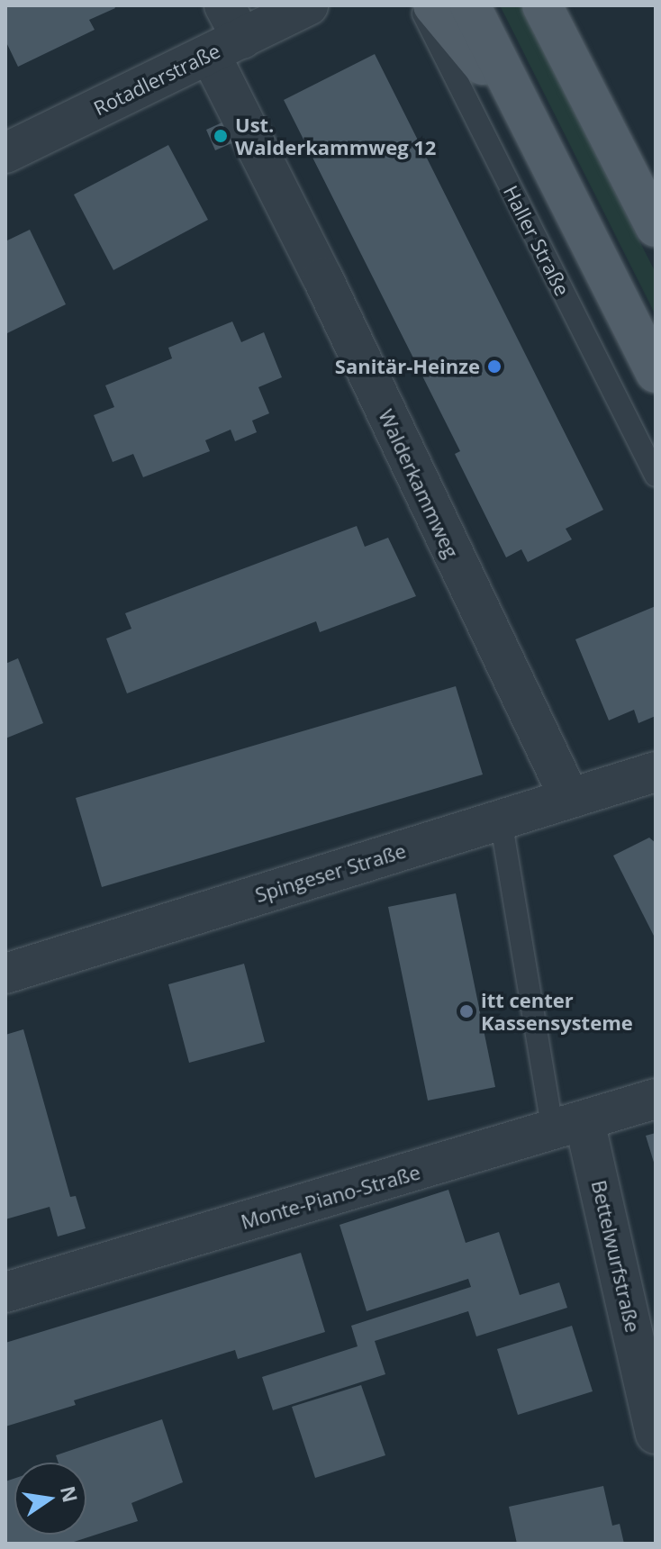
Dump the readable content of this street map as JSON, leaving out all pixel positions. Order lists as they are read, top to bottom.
{
  "streets": {
    "street": [
      "Rotadlerstraße",
      "Walderkammweg",
      "Spingeser Straße",
      "Monte-Piano-Straße",
      "Bettelwurfstraße"
    ],
    "lane": ["Haller Straße"]
  },
  "crossings": [
    ["Rotadlerstraße", "Walderkammweg"],
    ["Walderkammweg", "Spingeser Straße"],
    ["Monte-Piano-Straße", "Bettelwurfstraße"]
  ],
  "places": ["Ust. Walderkammweg 12", "Sanitär-Heinze", "itt center Kassensysteme"],
  "north": "right"
}
